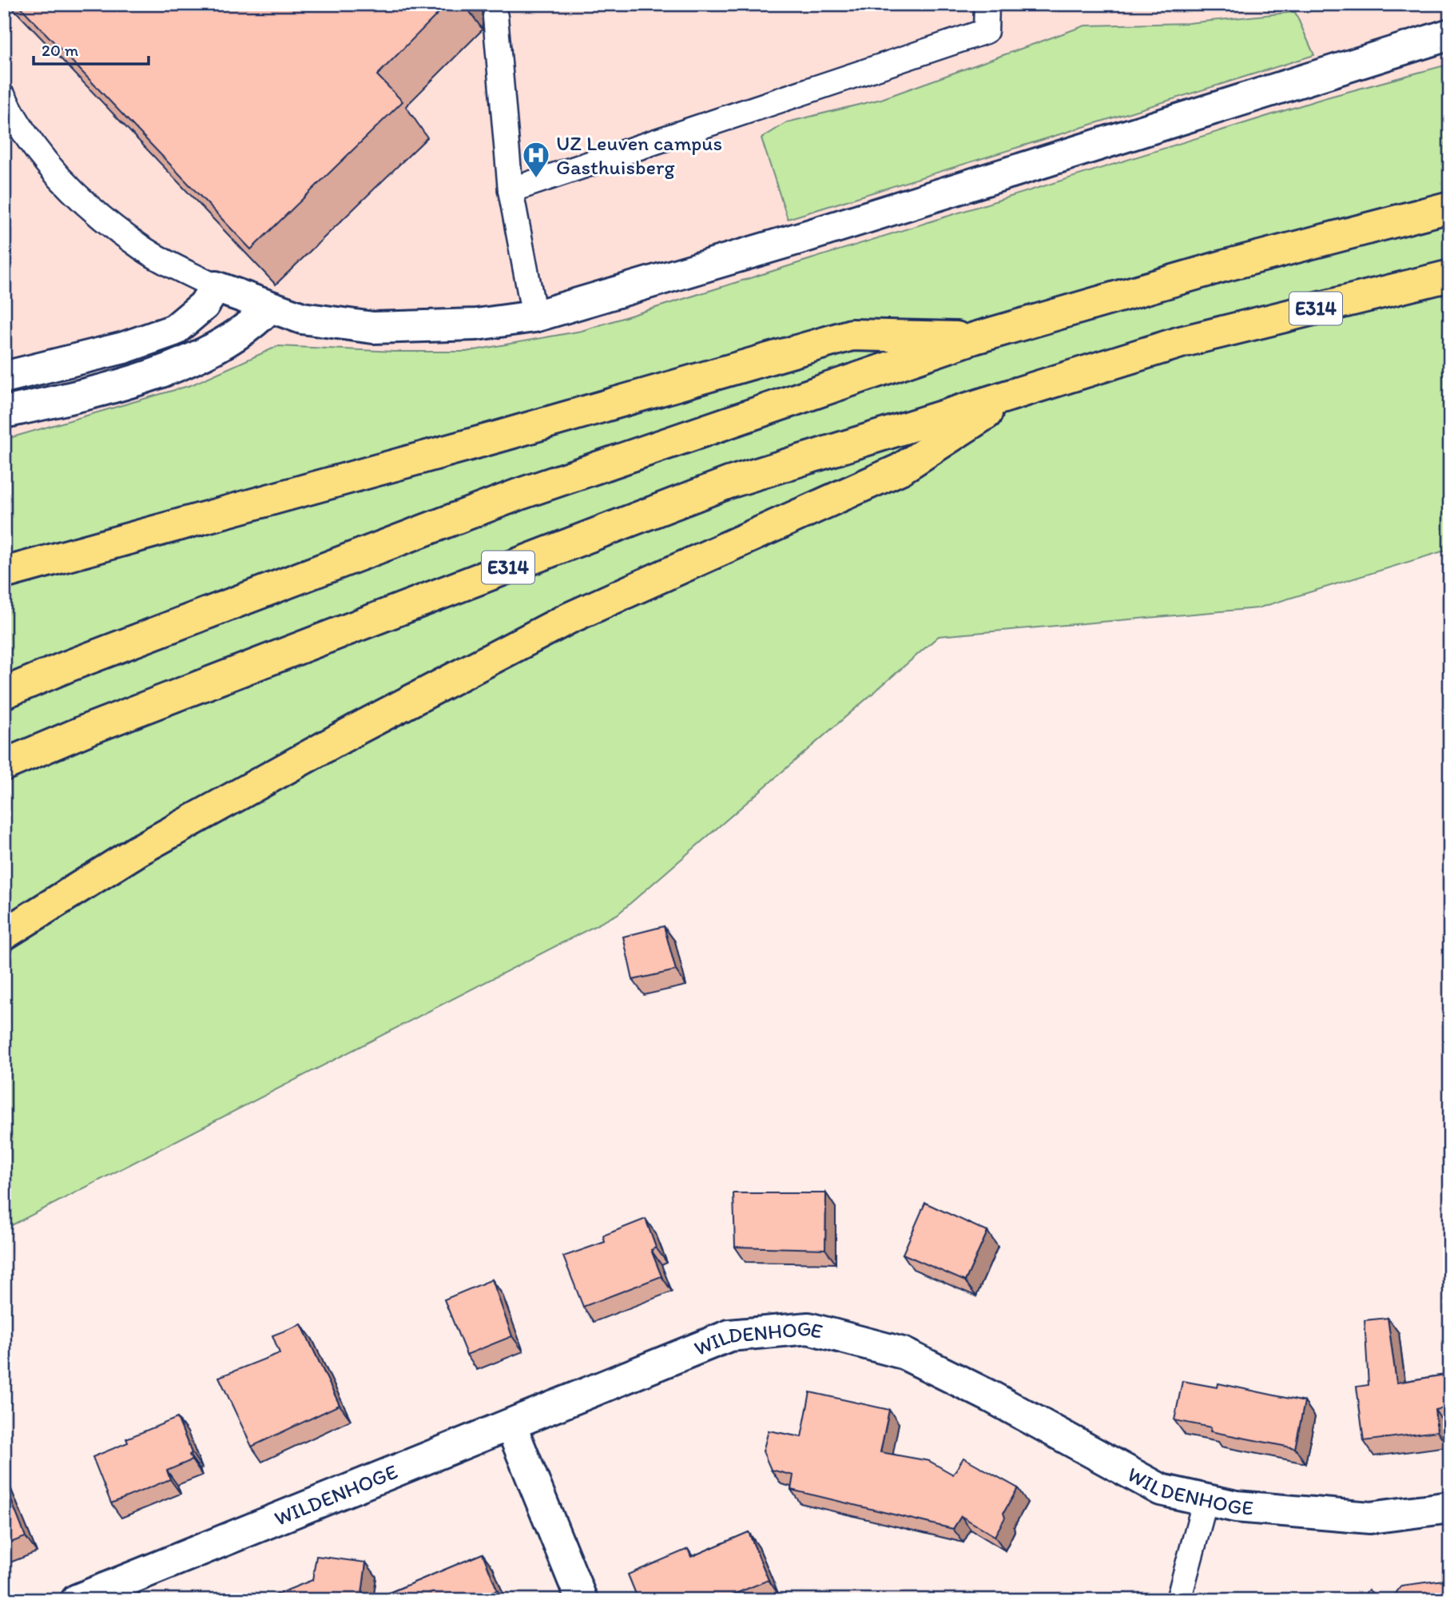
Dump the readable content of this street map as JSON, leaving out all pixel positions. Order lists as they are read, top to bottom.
{
  "streets": {
    "highway": ["E314"],
    "street": ["WILDENHOGE"]
  },
  "places": {
    "hospital": ["UZ Leuven campus Gasthuisberg"]
  },
  "scale_bar": "20 m"
}
